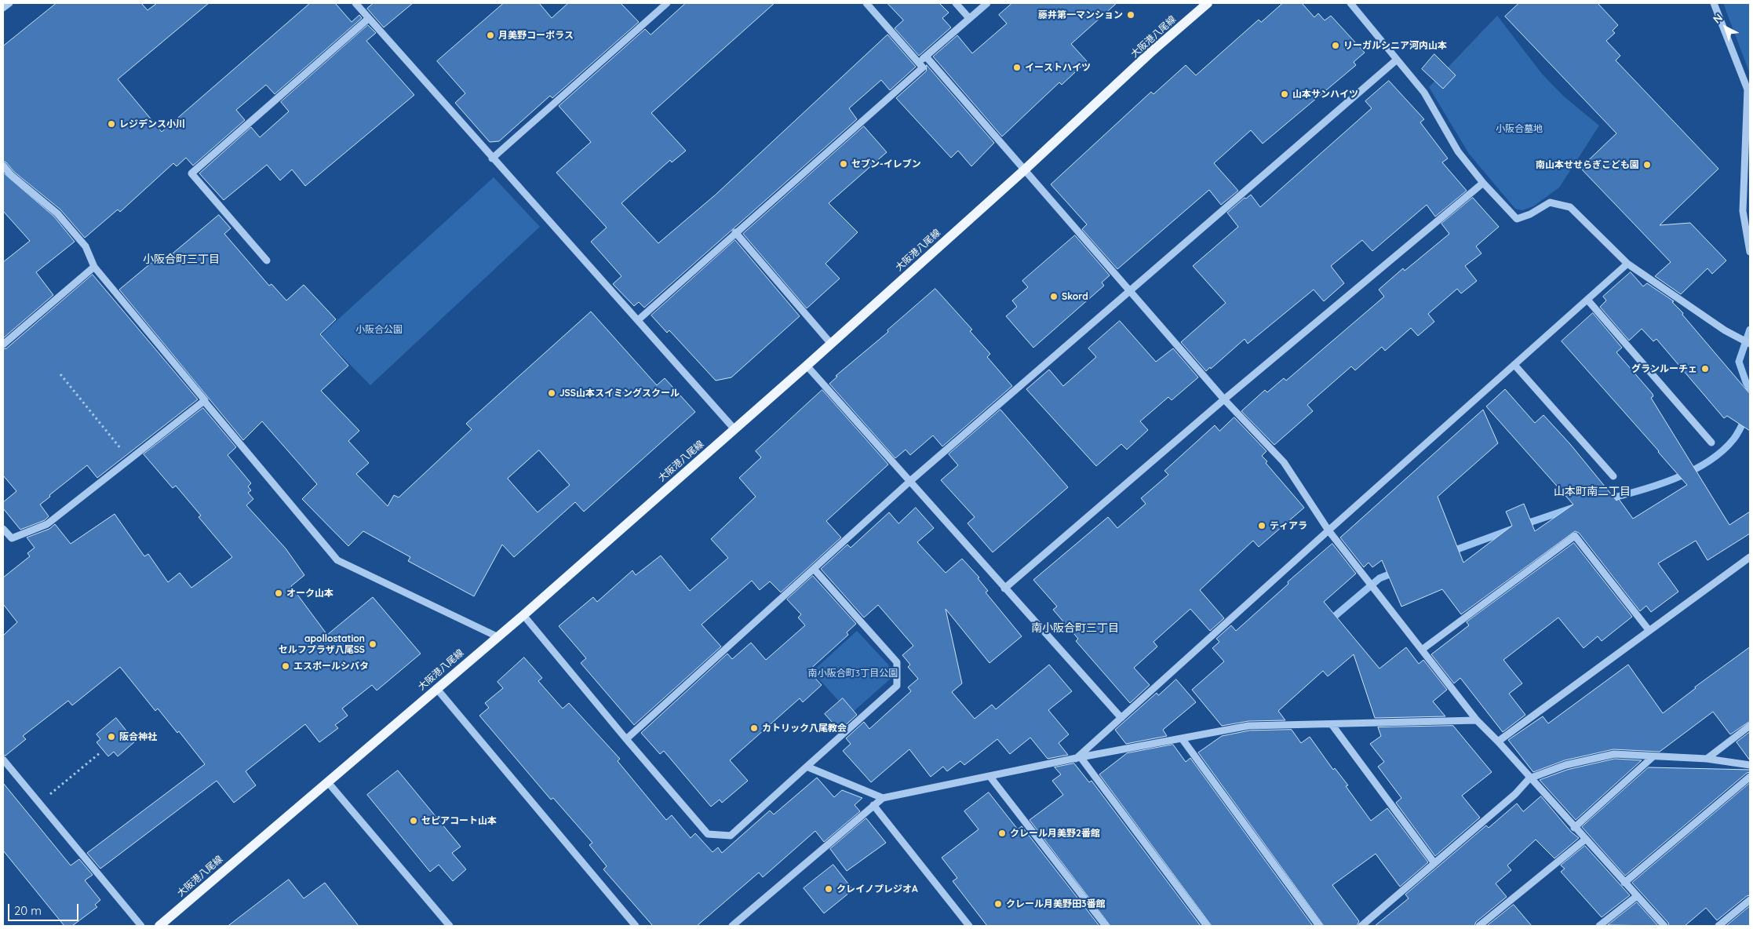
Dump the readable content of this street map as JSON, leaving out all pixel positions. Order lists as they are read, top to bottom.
{
  "streets": {
    "main road": ["大阪港八尾線"]
  },
  "districts": ["小阪合町三丁目", "山本町南二丁目", "南小阪合町三丁目"],
  "parks": ["小阪合墓地", "小阪合公園", "南小阪合町3丁目公園"],
  "places": [
    "藤井第一マンション",
    "月美野コーポラス",
    "リーガルシニア河内山本",
    "イーストハイツ",
    "山本サンハイツ",
    "レジデンス小川",
    "セブン-イレブン",
    "南山本せせらぎこども園",
    "Skord",
    "グランルーチェ",
    "JSS山本スイミングスクール",
    "ティアラ",
    "オーク山本",
    "apollostation セルフプラザ八尾SS",
    "エスポールシバタ",
    "カトリック八尾教会",
    "阪合神社",
    "セピアコート山本",
    "クレール月美野2番館",
    "クレイノプレジオA",
    "クレール月美野田3番館"
  ],
  "scale_bar": "20 m",
  "north": "top left"
}
